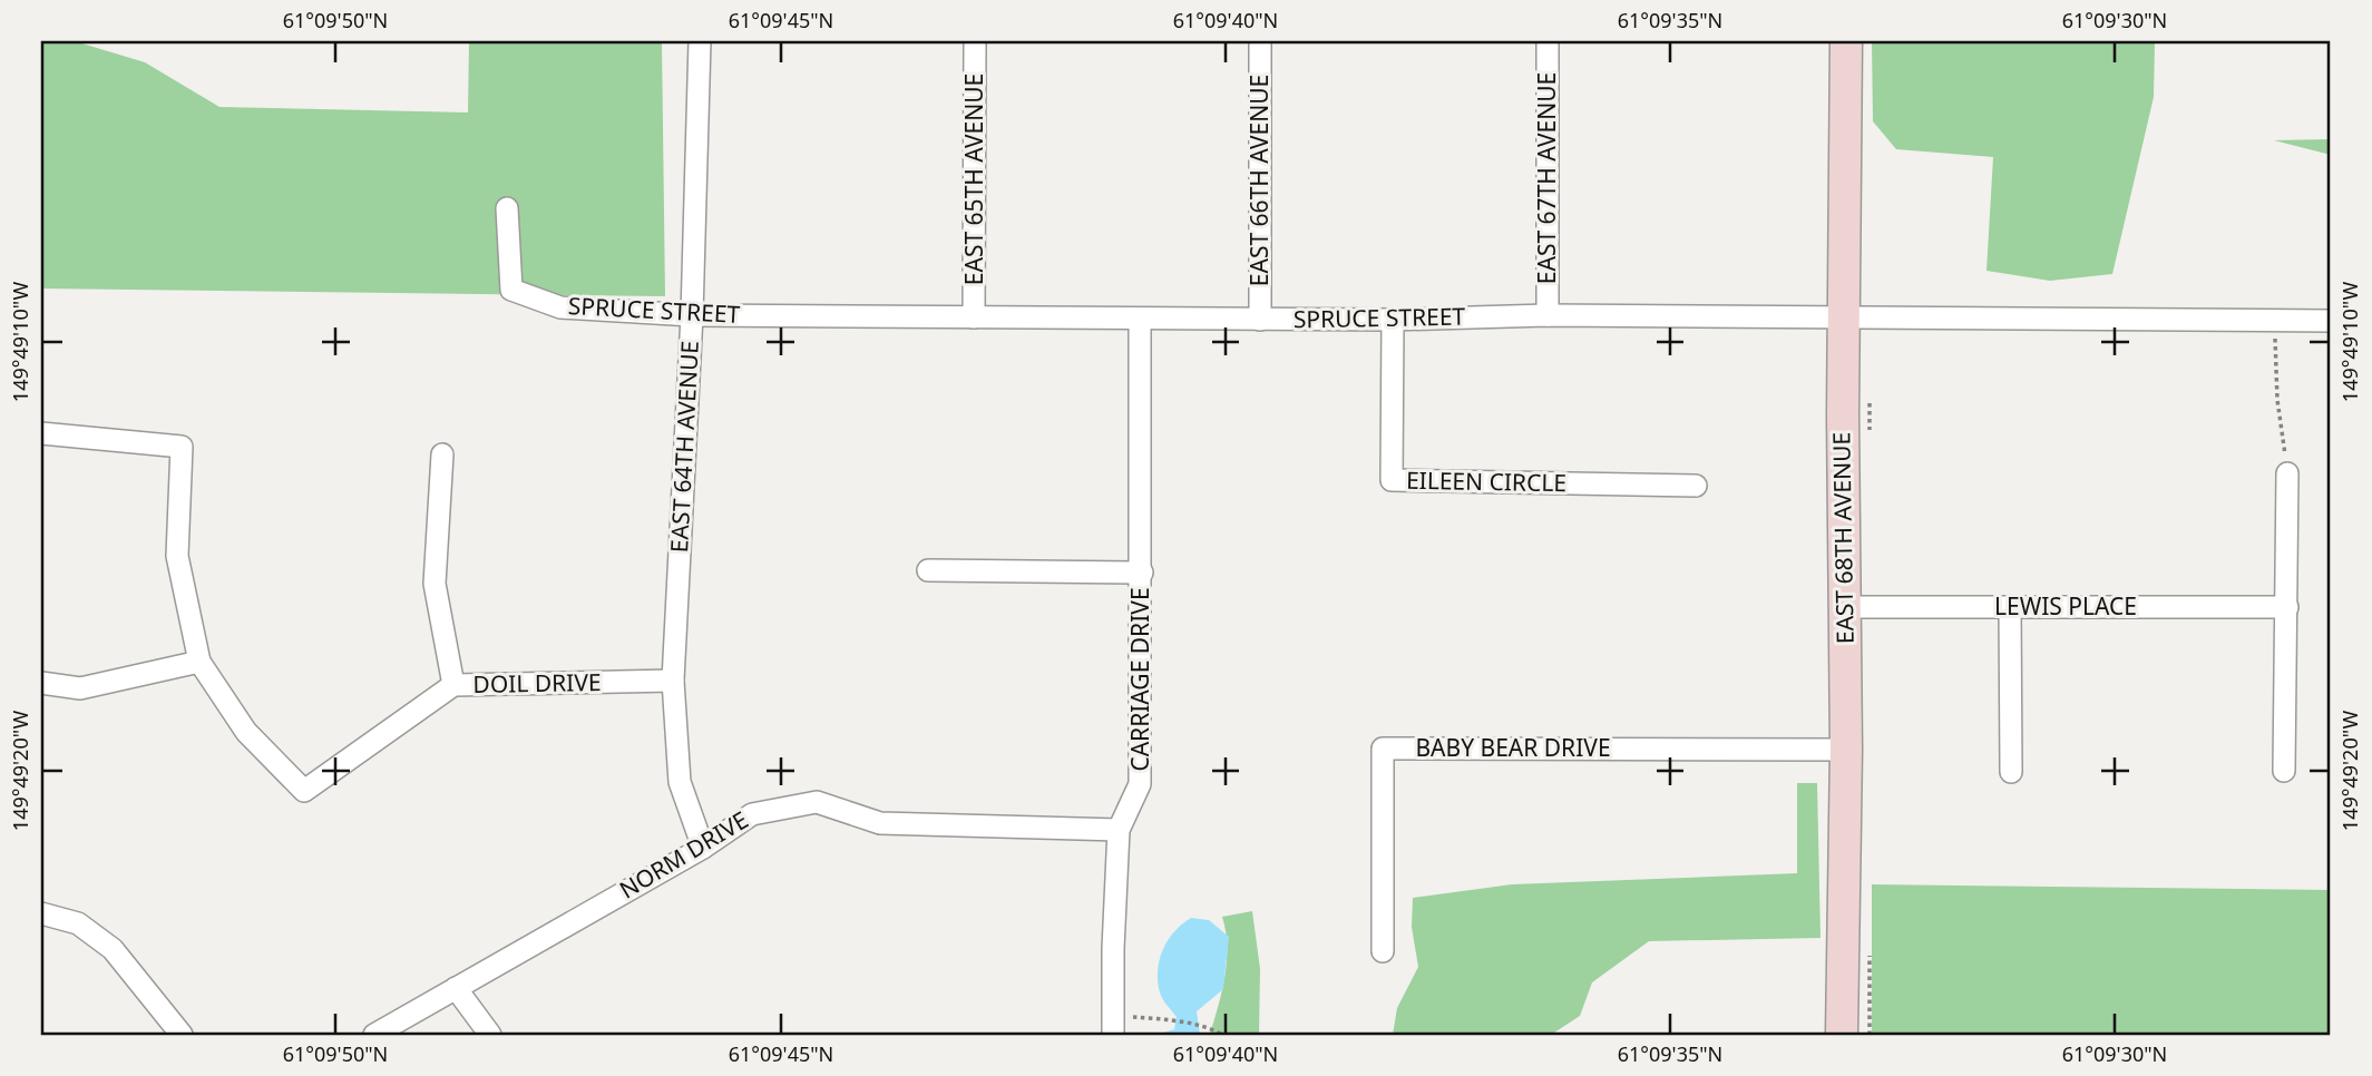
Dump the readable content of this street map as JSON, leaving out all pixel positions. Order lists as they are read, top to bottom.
{
  "streets": {
    "street": [
      "EAST 67TH AVENUE",
      "EAST 65TH AVENUE",
      "EAST 66TH AVENUE",
      "SPRUCE STREET",
      "EAST 64TH AVENUE",
      "EILEEN CIRCLE",
      "EAST 68TH AVENUE",
      "LEWIS PLACE",
      "CARRIAGE DRIVE",
      "DOIL DRIVE",
      "BABY BEAR DRIVE",
      "NORM DRIVE"
    ]
  },
  "crossings": [
    ["EAST 67TH AVENUE", "SPRUCE STREET"],
    ["EAST 65TH AVENUE", "SPRUCE STREET"],
    ["EAST 66TH AVENUE", "SPRUCE STREET"],
    ["SPRUCE STREET", "EAST 64TH AVENUE"],
    ["SPRUCE STREET", "EILEEN CIRCLE"],
    ["SPRUCE STREET", "EAST 68TH AVENUE"],
    ["SPRUCE STREET", "CARRIAGE DRIVE"],
    ["EAST 64TH AVENUE", "DOIL DRIVE"],
    ["EAST 64TH AVENUE", "NORM DRIVE"],
    ["EAST 68TH AVENUE", "LEWIS PLACE"],
    ["EAST 68TH AVENUE", "BABY BEAR DRIVE"],
    ["CARRIAGE DRIVE", "NORM DRIVE"]
  ],
  "coordinates": [
    "61°09'50\"N",
    "61°09'45\"N",
    "61°09'40\"N",
    "61°09'35\"N",
    "61°09'30\"N",
    "149°49'10\"W",
    "149°49'20\"W"
  ]
}
